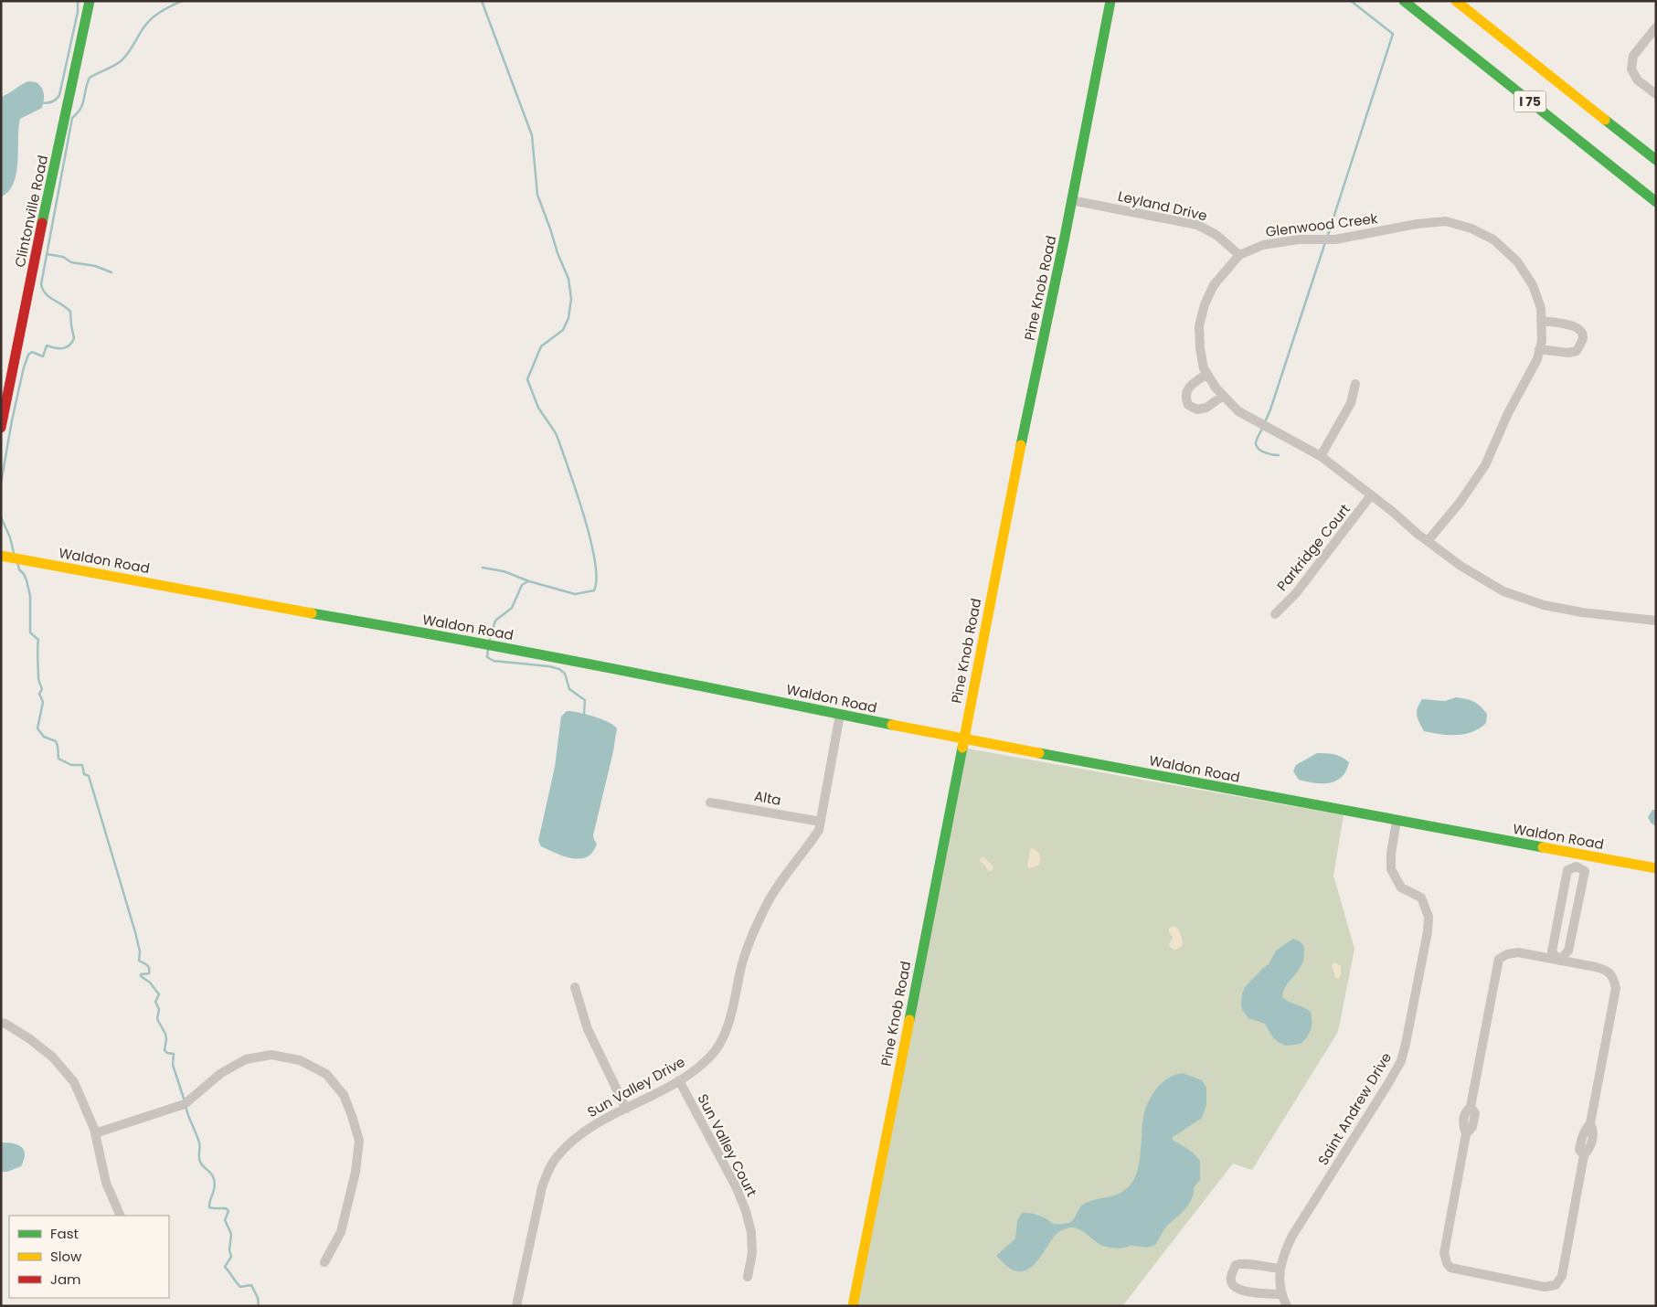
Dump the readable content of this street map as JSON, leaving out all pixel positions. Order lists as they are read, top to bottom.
{
  "streets": {
    "main road": [
      "I 75",
      "Clintonville Road",
      "Pine Knob Road",
      "Waldon Road"
    ],
    "street": [
      "Leyland Drive",
      "Glenwood Creek",
      "Parkridge Court",
      "Alta",
      "Sun Valley Drive",
      "Saint Andrew Drive",
      "Sun Valley Court"
    ]
  },
  "crossings": [
    ["Leyland Drive", "Glenwood Creek"],
    ["Leyland Drive", "Pine Knob Road"],
    ["Glenwood Creek", "Parkridge Court"],
    ["Pine Knob Road", "Waldon Road"],
    ["Waldon Road", "Sun Valley Drive"],
    ["Waldon Road", "Saint Andrew Drive"],
    ["Alta", "Sun Valley Drive"],
    ["Sun Valley Drive", "Sun Valley Court"]
  ],
  "legend": ["Fast", "Slow", "Jam"]
}
